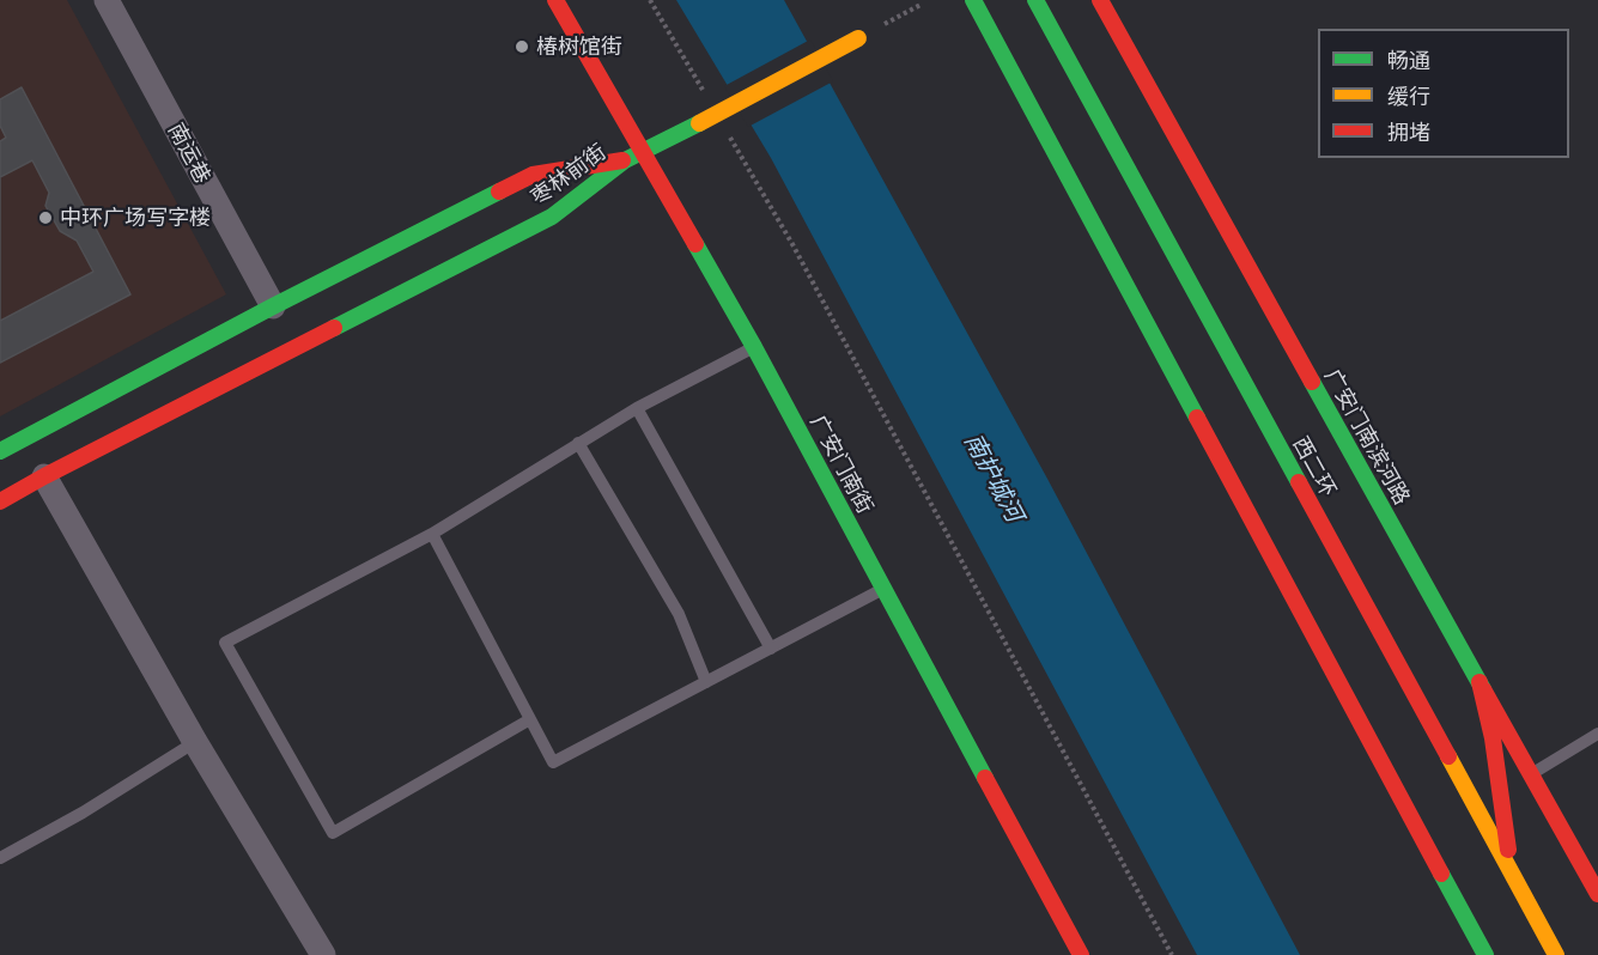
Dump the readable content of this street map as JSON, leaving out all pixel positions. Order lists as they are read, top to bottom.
{
  "streets": {
    "main road": [
      "枣林前街",
      "广安门南滨河路",
      "广安门南街",
      "西二环"
    ],
    "street": ["南运巷"]
  },
  "crossings": [
    ["南运巷", "枣林前街"]
  ],
  "water": ["南护城河"],
  "places": ["椿树馆街", "中环广场写字楼"],
  "legend": ["畅通", "缓行", "拥堵"]
}
